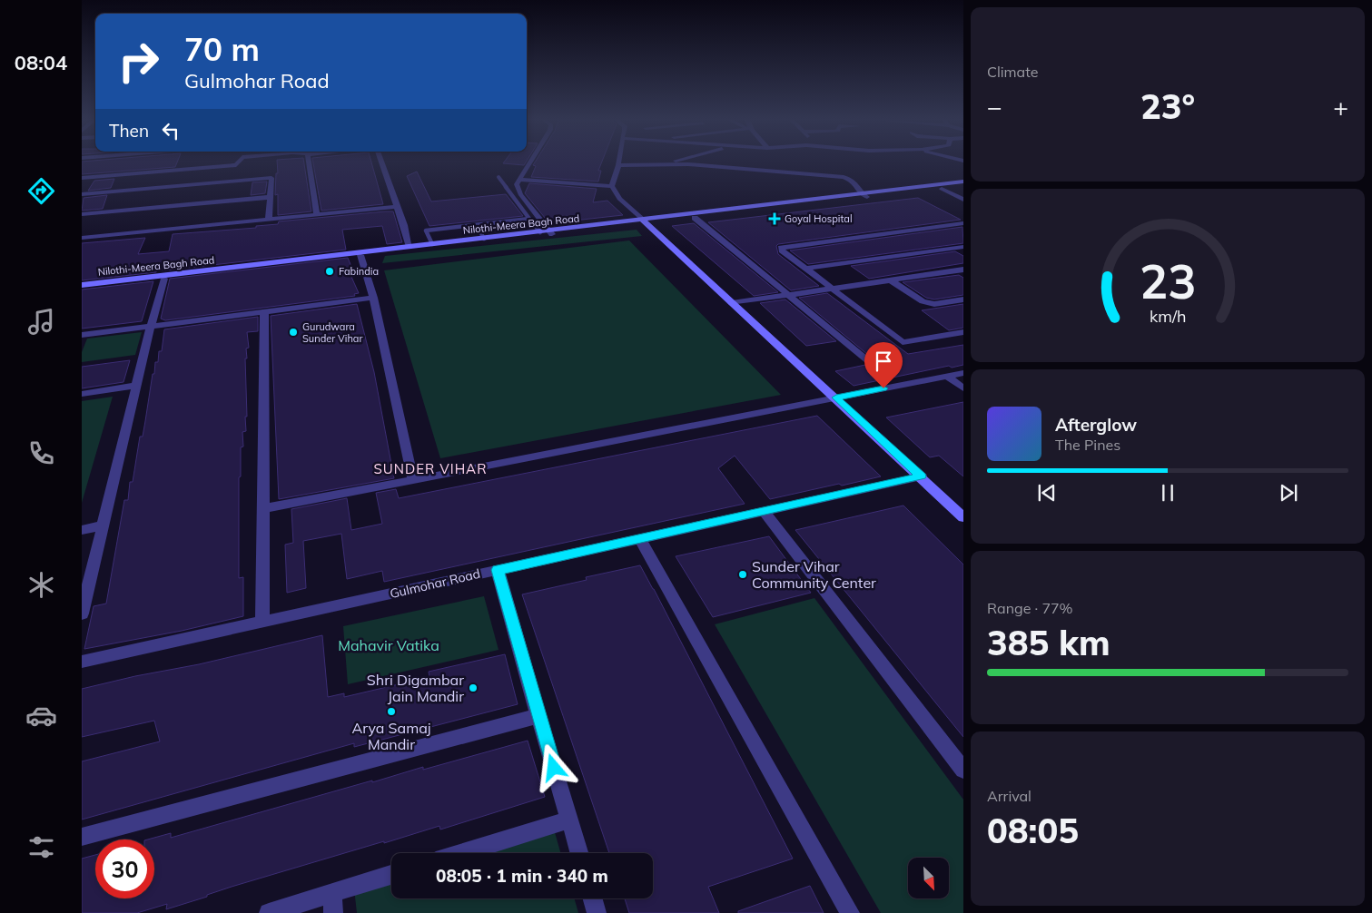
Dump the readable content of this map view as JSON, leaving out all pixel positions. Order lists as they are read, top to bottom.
{
  "streets": {
    "street": ["Nilothi-Meera Bagh Road", "Gulmohar Road"]
  },
  "districts": ["SUNDER VIHAR"],
  "parks": ["Mahavir Vatika"],
  "places": {
    "health": ["Goyal Hospital"],
    "other": [
      "Fabindia",
      "Gurudwara Sunder Vihar",
      "Sunder Vihar Community Center",
      "Shri Digambar Jain Mandir",
      "Arya Samaj Mandir"
    ]
  },
  "north": "bottom right",
  "page": {
    "tabs": "08:04",
    "tile": [
      "Climate",
      ["Range · 77%", "385 km"],
      ["Arrival", "08:05"]
    ],
    "turn": ["70 m", "Gulmohar Road"],
    "heat": ["−", "23°", "+"],
    "then": "Then",
    "song": ["Afterglow", "The Pines"],
    "limit": "30",
    "trip": "08:05 · 1 min · 340 m",
    "gauge": ["23", "km/h"]
  }
}
